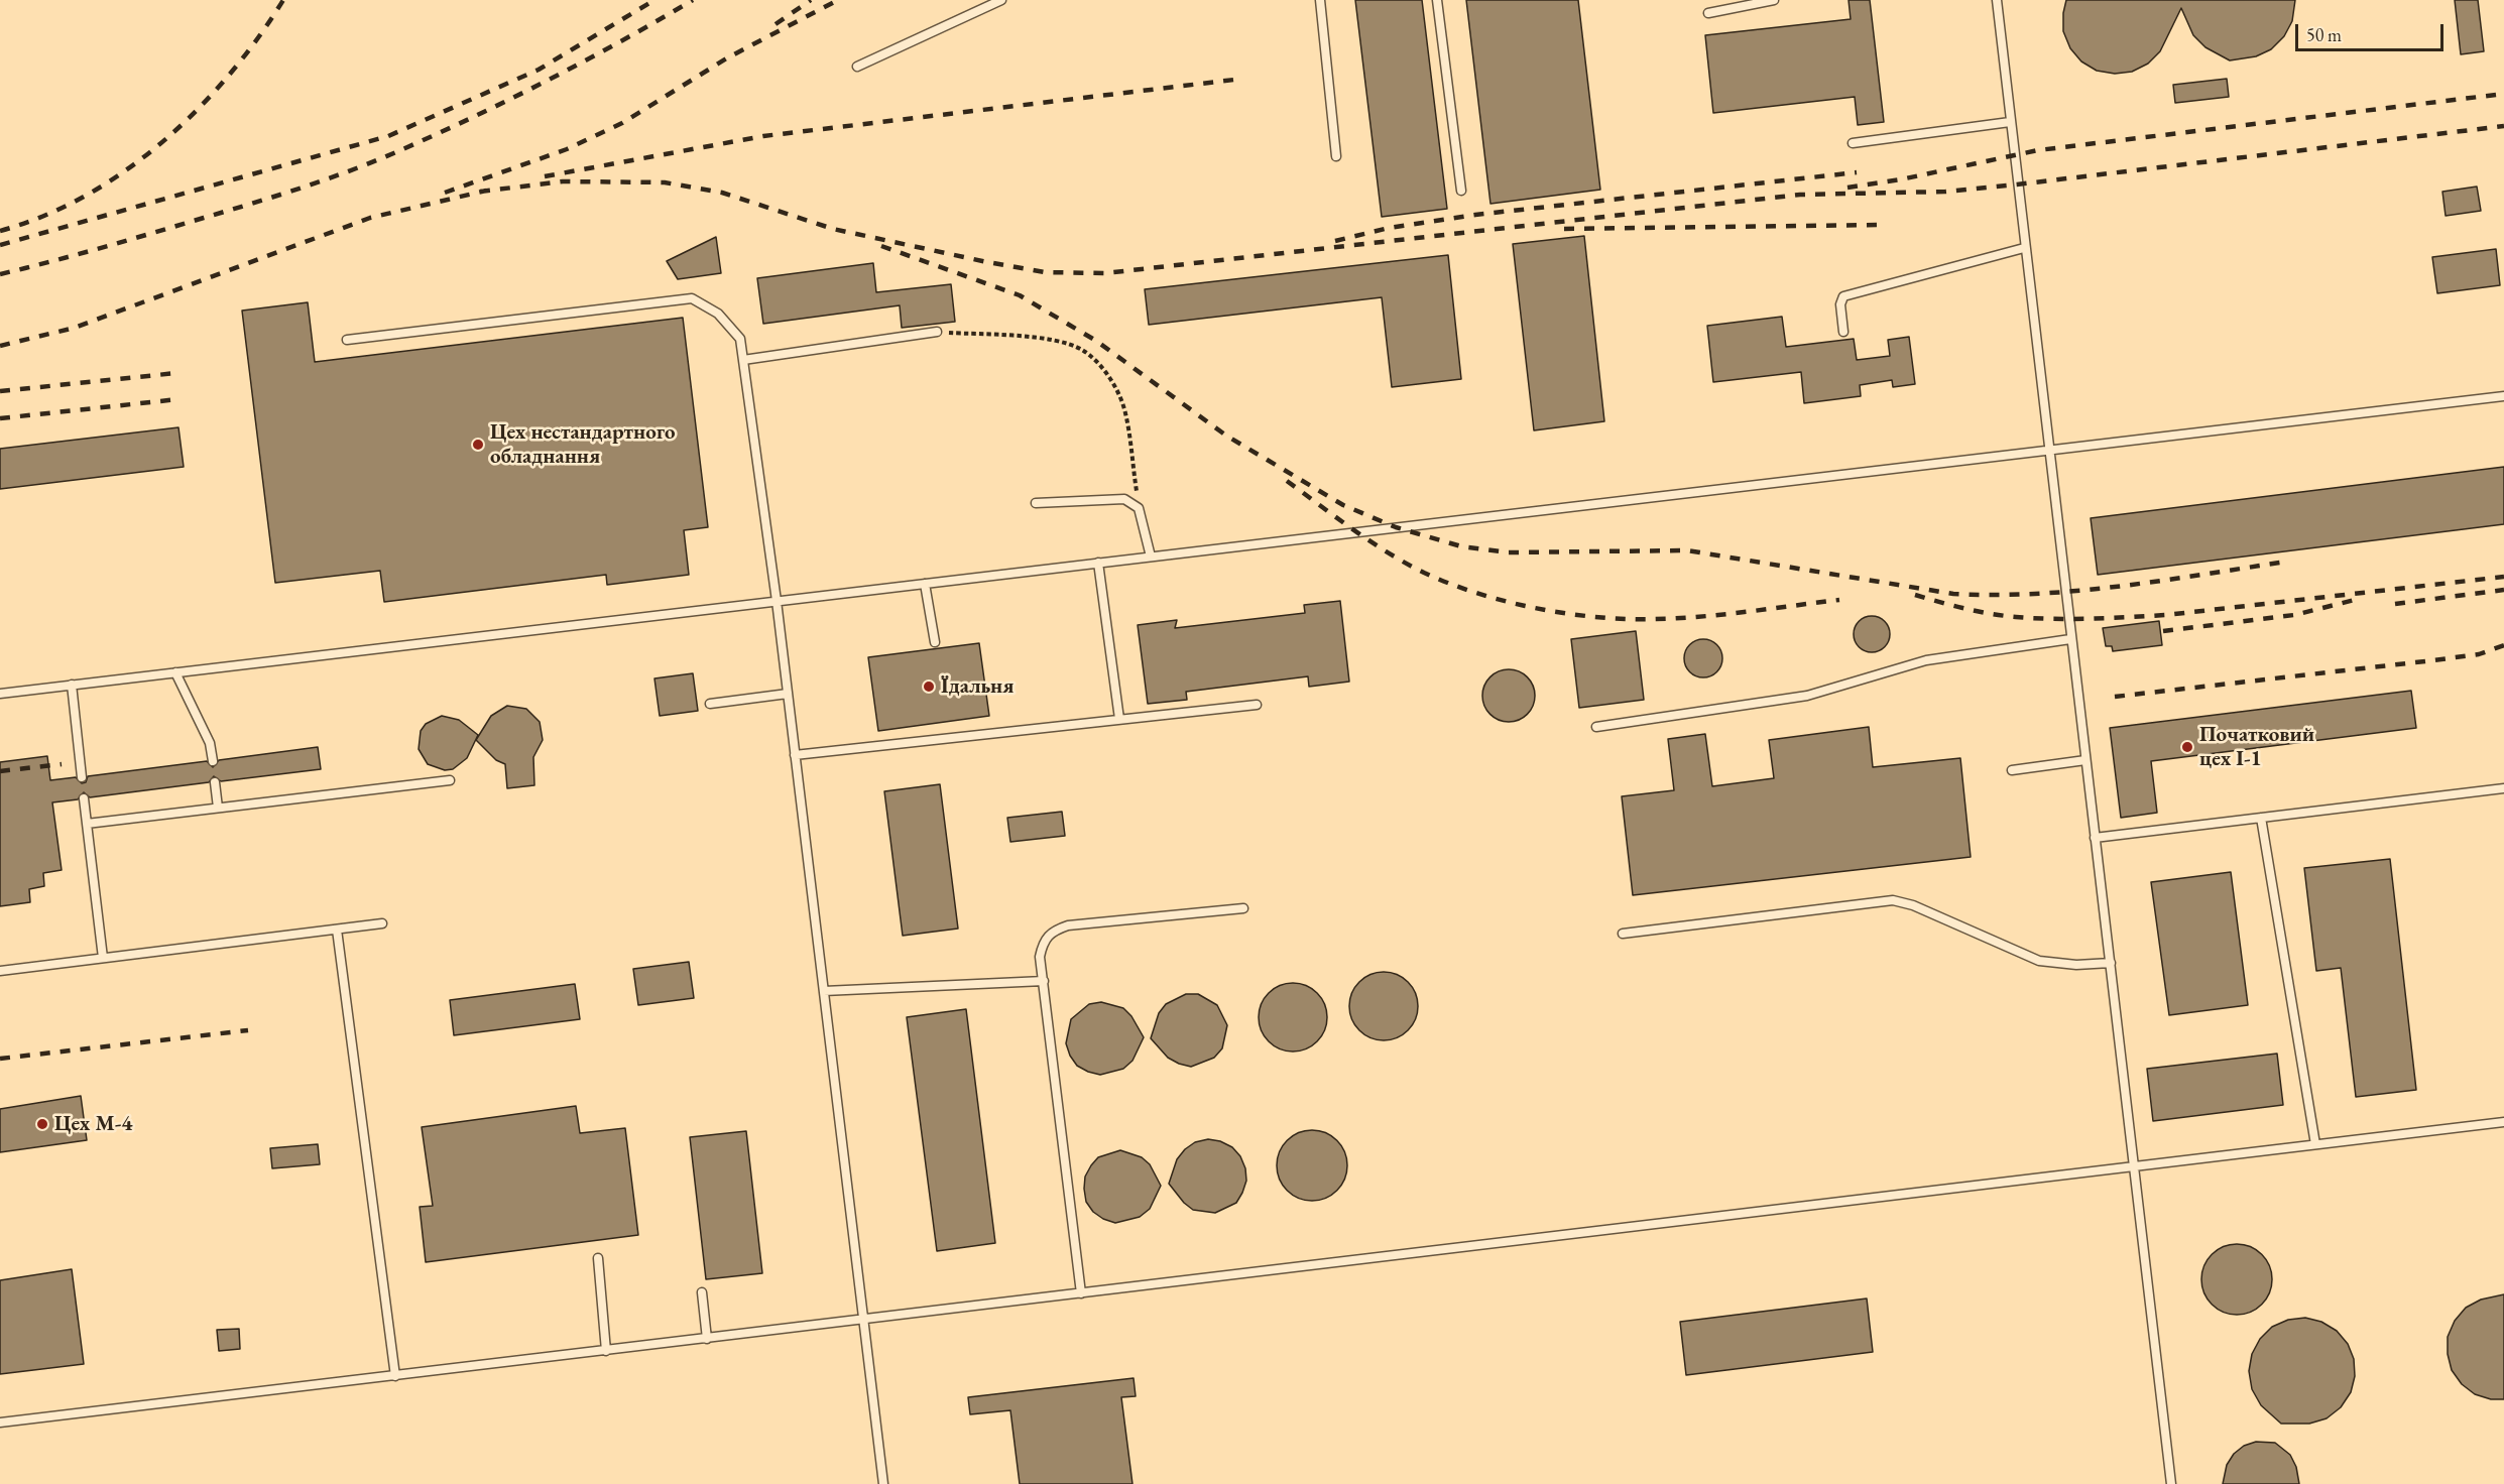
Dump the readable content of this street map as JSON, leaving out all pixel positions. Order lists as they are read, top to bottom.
{
  "places": [
    "Цех нестандартного обладнання",
    "Їдальня",
    "Початковий цех І-1",
    "Цех М-4"
  ],
  "scale_bar": "50 m"
}
